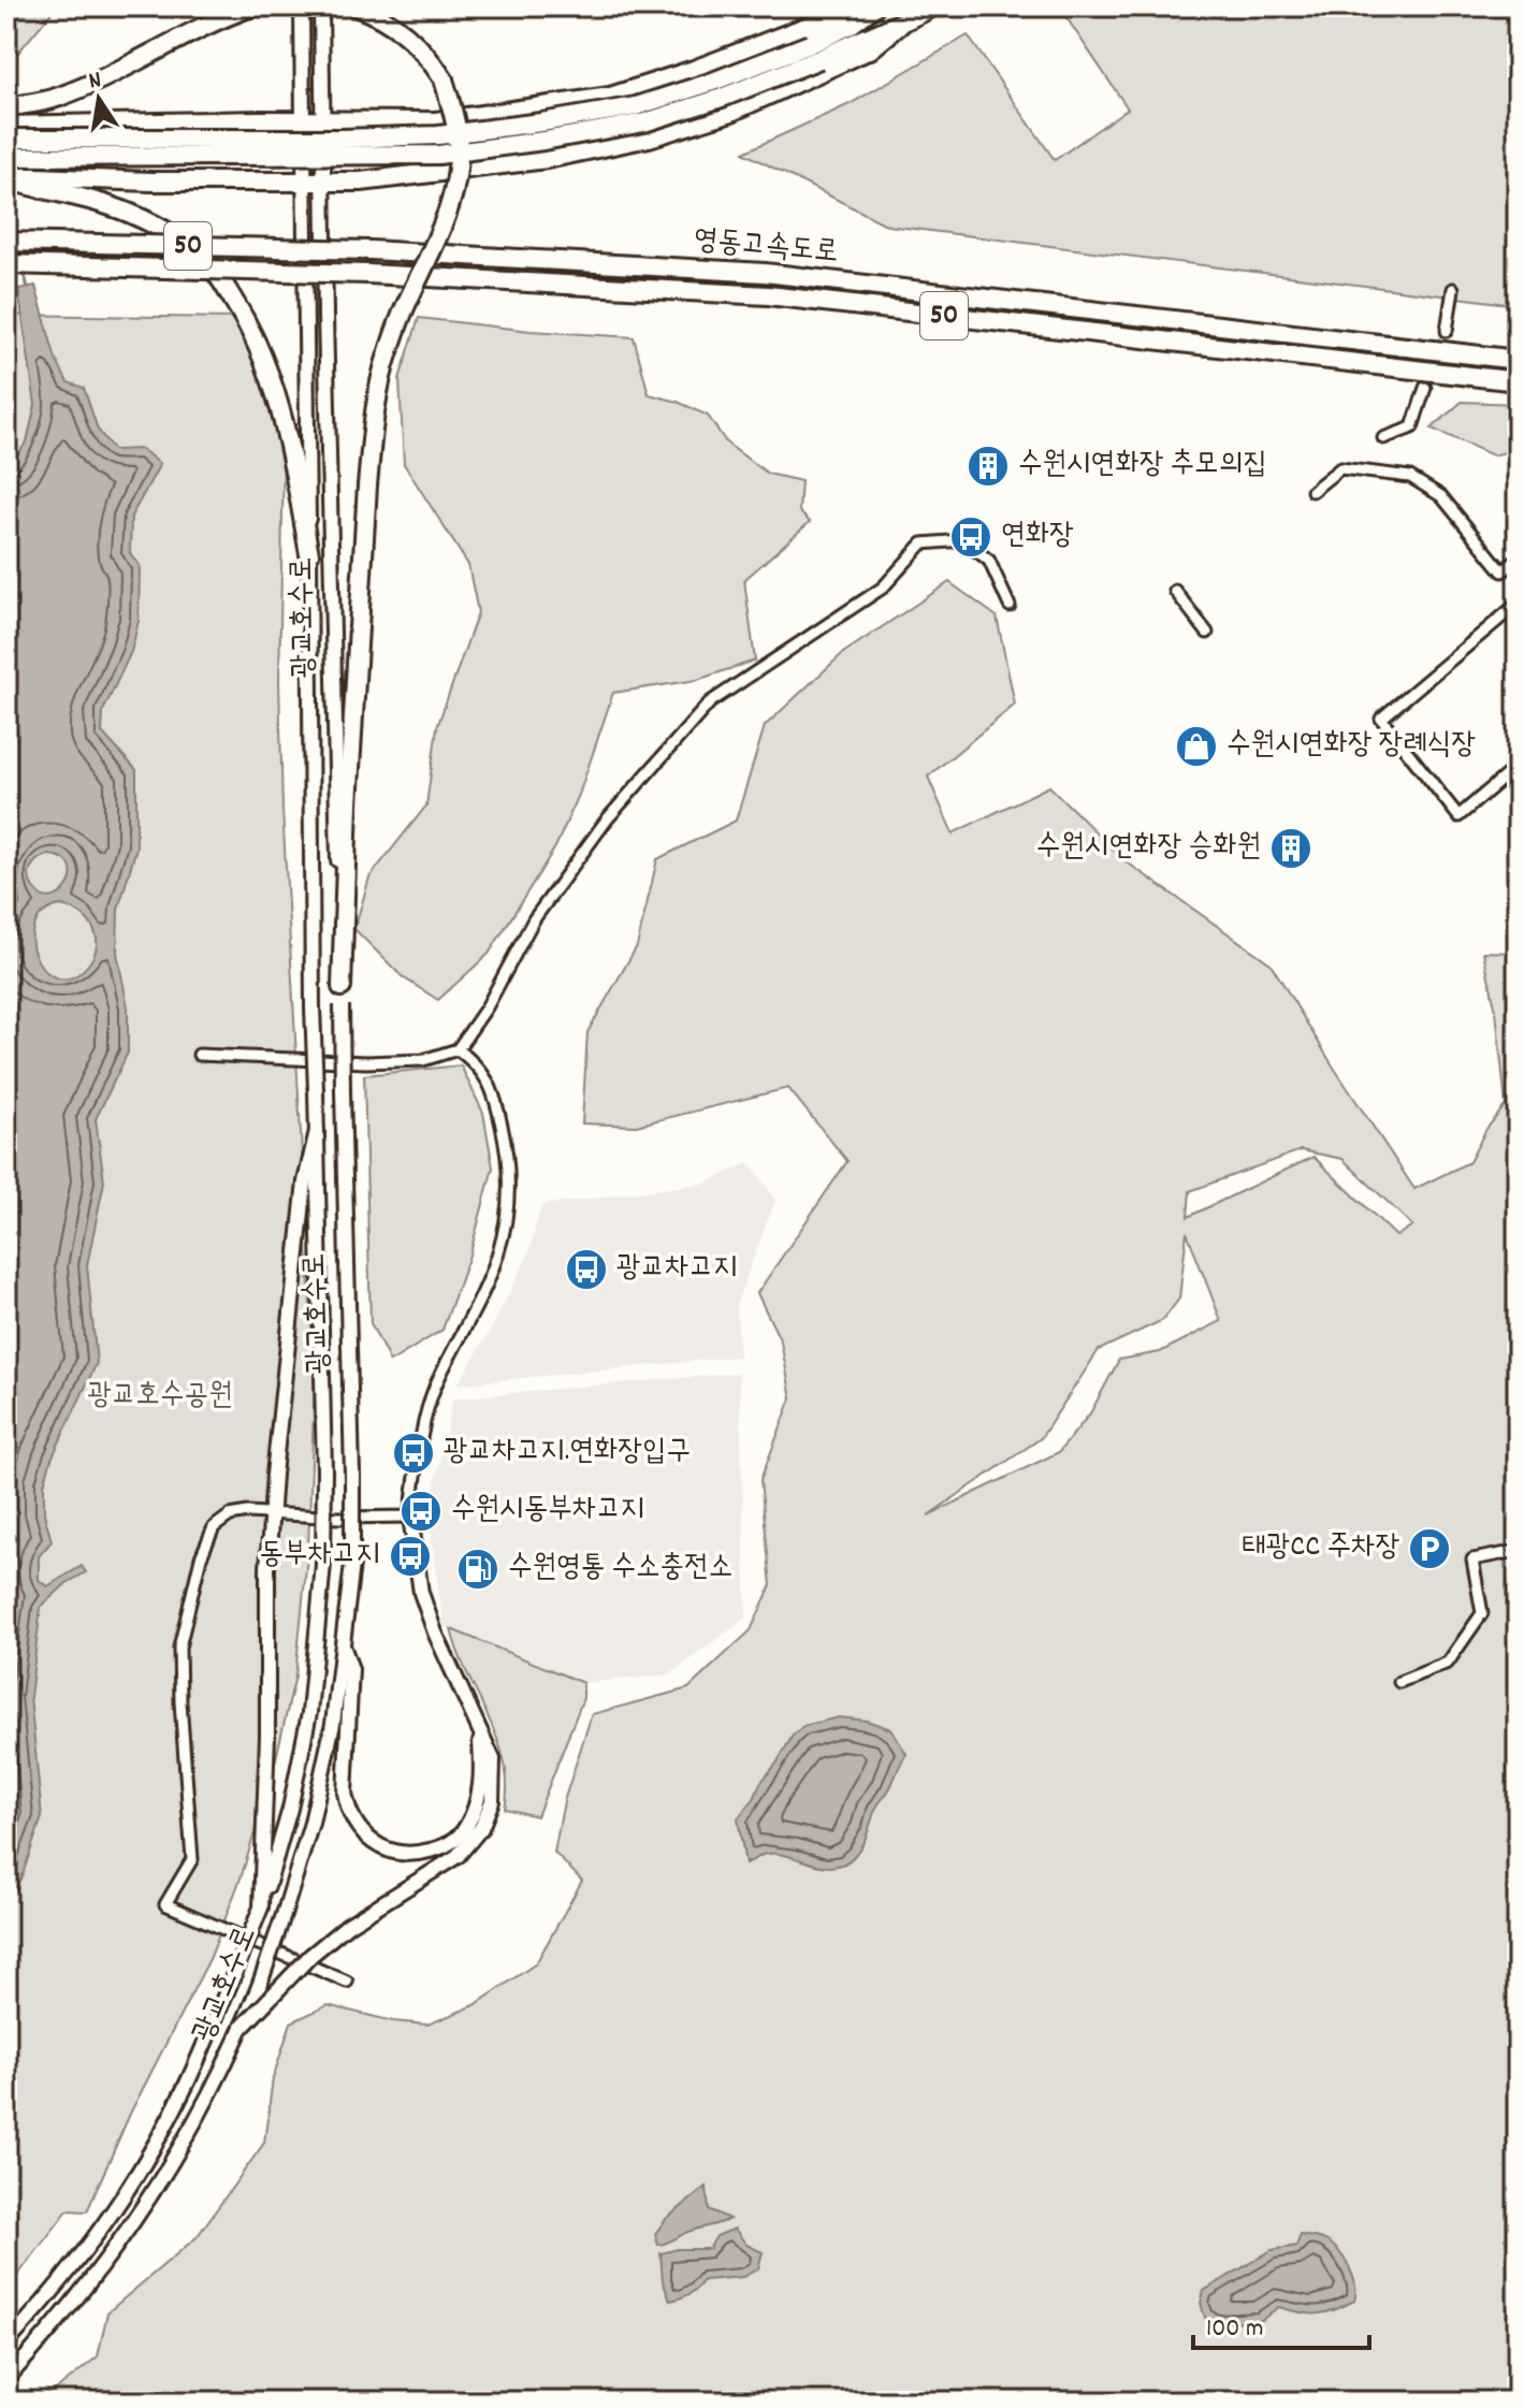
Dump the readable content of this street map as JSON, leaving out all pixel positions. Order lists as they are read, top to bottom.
{
  "streets": {
    "highway": ["50", "영동고속도로"],
    "main road": ["광교호수로"]
  },
  "parks": ["광교호수공원"],
  "places": {
    "building": ["수원시연화장 추모의집", "수원시연화장 승화원"],
    "bus stop": [
      "연화장",
      "광교차고지",
      "광교차고지.연화장입구",
      "수원시동부차고지",
      "동부차고지"
    ],
    "shop": ["수원시연화장 장례식장"],
    "parking": ["태광CC 주차장"],
    "fuel station": ["수원영통 수소충전소"]
  },
  "scale_bar": "100 m",
  "north": "top"
}
